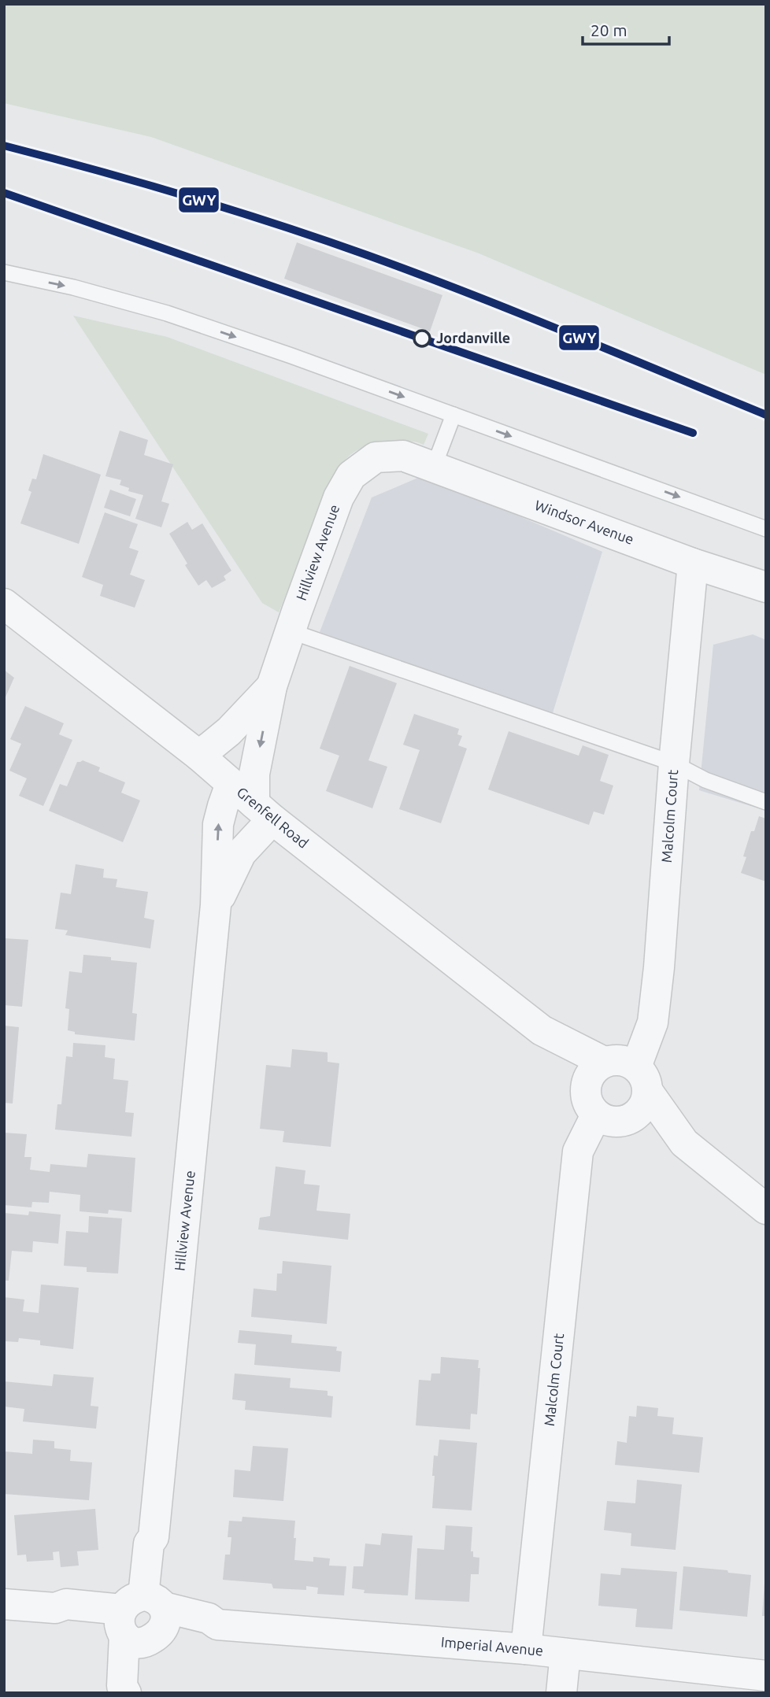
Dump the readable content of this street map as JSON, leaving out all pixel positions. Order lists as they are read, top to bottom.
{
  "streets": {
    "street": [
      "Windsor Avenue",
      "Hillview Avenue",
      "Malcolm Court",
      "Grenfell Road",
      "Imperial Avenue"
    ]
  },
  "crossings": [
    ["Windsor Avenue", "Hillview Avenue"],
    ["Windsor Avenue", "Malcolm Court"],
    ["Hillview Avenue", "Grenfell Road"],
    ["Hillview Avenue", "Imperial Avenue"],
    ["Malcolm Court", "Grenfell Road"],
    ["Malcolm Court", "Imperial Avenue"]
  ],
  "places": ["Jordanville"],
  "lines": ["transit line GWY"],
  "scale_bar": "20 m"
}
